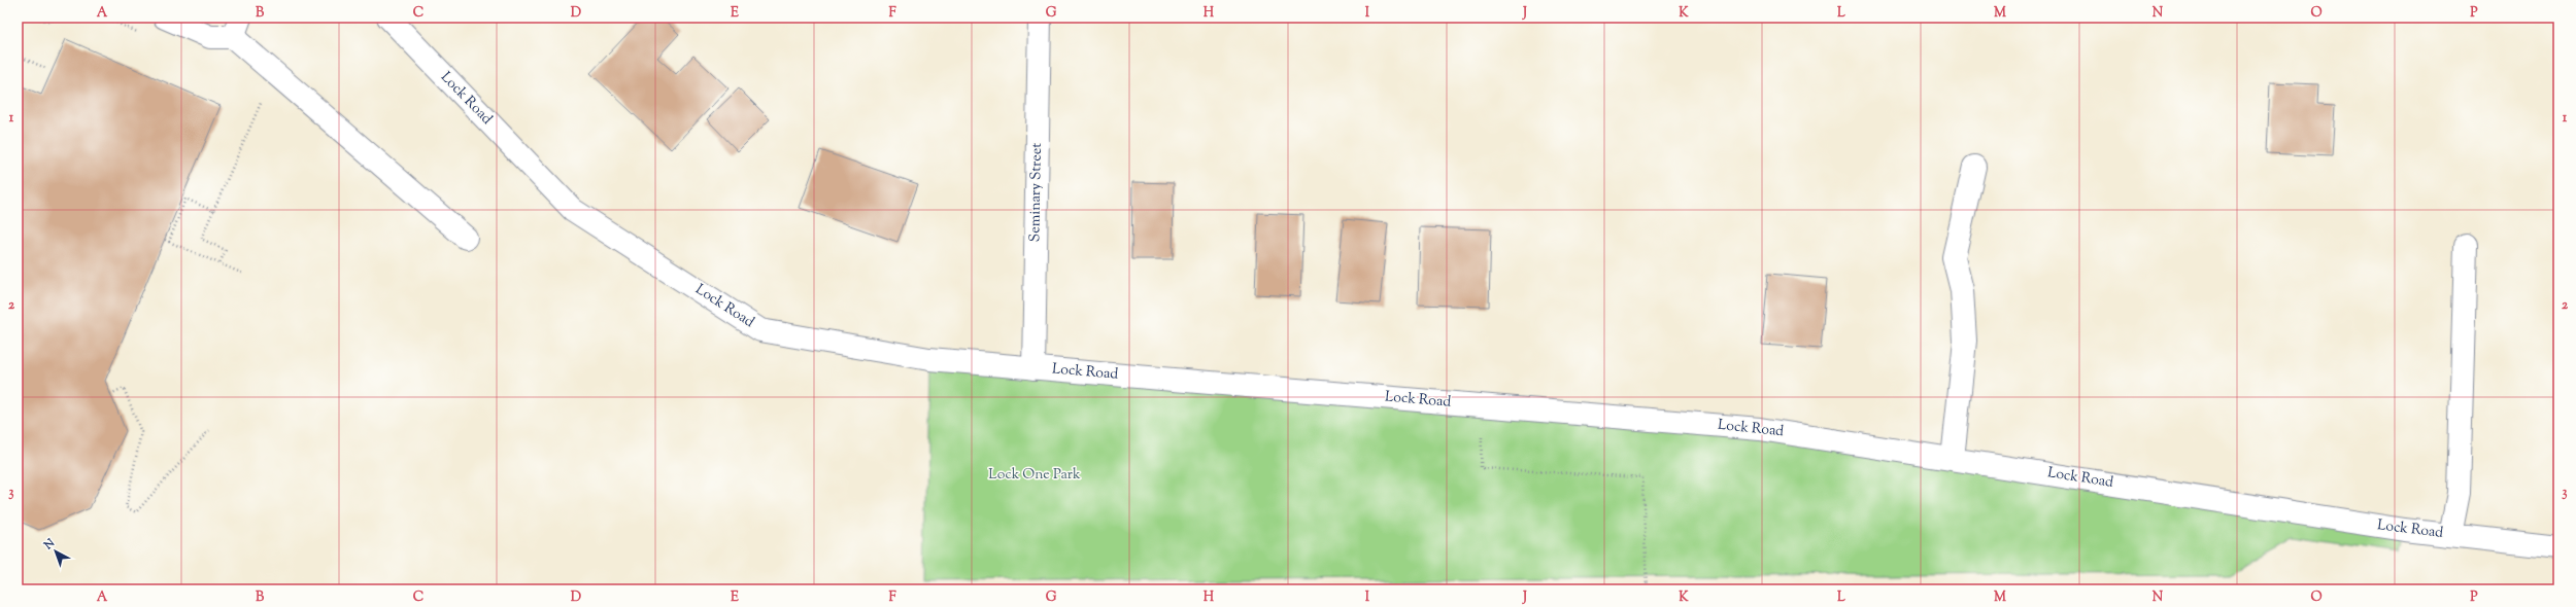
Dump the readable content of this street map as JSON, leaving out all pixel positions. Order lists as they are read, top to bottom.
{
  "streets": {
    "street": ["Lock Road", "Seminary Street"]
  },
  "crossings": [
    ["Lock Road", "Seminary Street"]
  ],
  "parks": ["Lock One Park"],
  "north": "top left",
  "grid": {
    "columns": [
      "A",
      "B",
      "C",
      "D",
      "E",
      "F",
      "G",
      "H",
      "I",
      "J",
      "K",
      "L",
      "M",
      "N",
      "O",
      "P"
    ],
    "rows": ["1", "2", "3"]
  }
}
